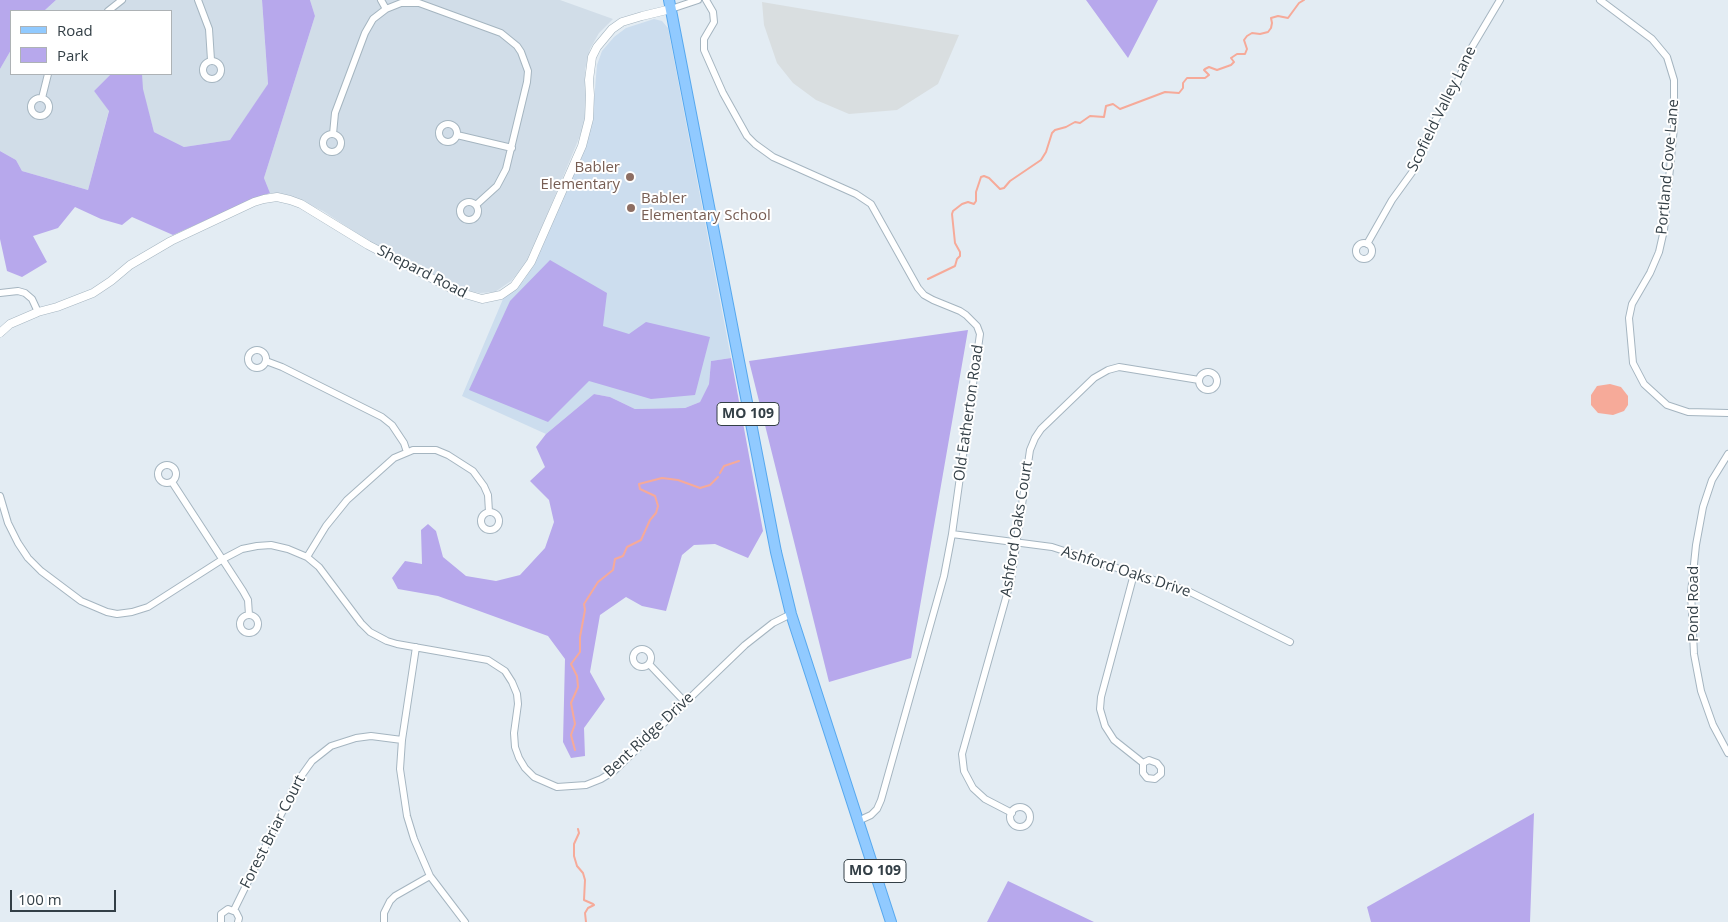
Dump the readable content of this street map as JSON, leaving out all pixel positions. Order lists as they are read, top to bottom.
{
  "streets": {
    "main road": ["MO 109"],
    "street": [
      "Scofield Valley Lane",
      "Portland Cove Lane",
      "Shepard Road",
      "Old Eatherton Road",
      "Ashford Oaks Court",
      "Ashford Oaks Drive",
      "Pond Road",
      "Bent Ridge Drive",
      "Forest Briar Court"
    ]
  },
  "crossings": [
    ["Shepard Road", "MO 109"],
    ["Old Eatherton Road", "MO 109"],
    ["Old Eatherton Road", "Ashford Oaks Drive"],
    ["MO 109", "Bent Ridge Drive"],
    ["Ashford Oaks Court", "Ashford Oaks Drive"]
  ],
  "places": ["Babler Elementary", "Babler Elementary School"],
  "legend": ["Road", "Park"],
  "scale_bar": "100 m"
}
